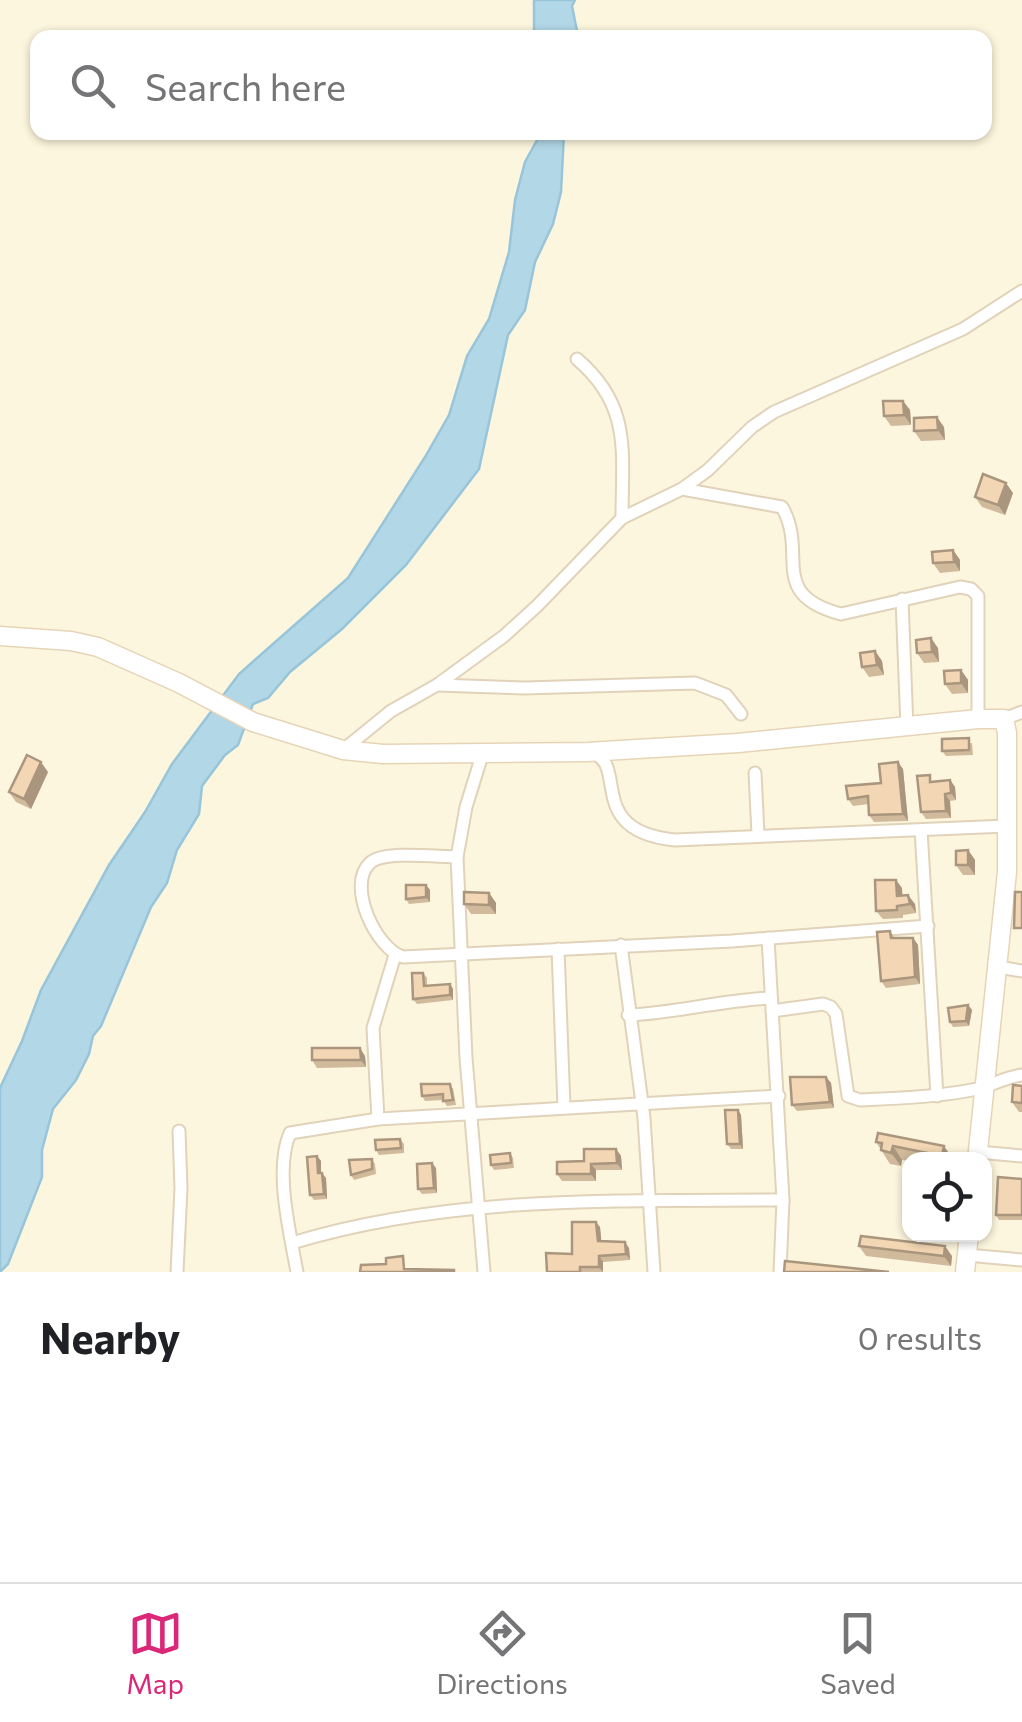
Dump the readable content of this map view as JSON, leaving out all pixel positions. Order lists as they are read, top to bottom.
{
  "page": {
    "search": "Search here",
    "heading": ["Nearby", "0 results"],
    "nav": ["Map", "Directions", "Saved"]
  }
}
